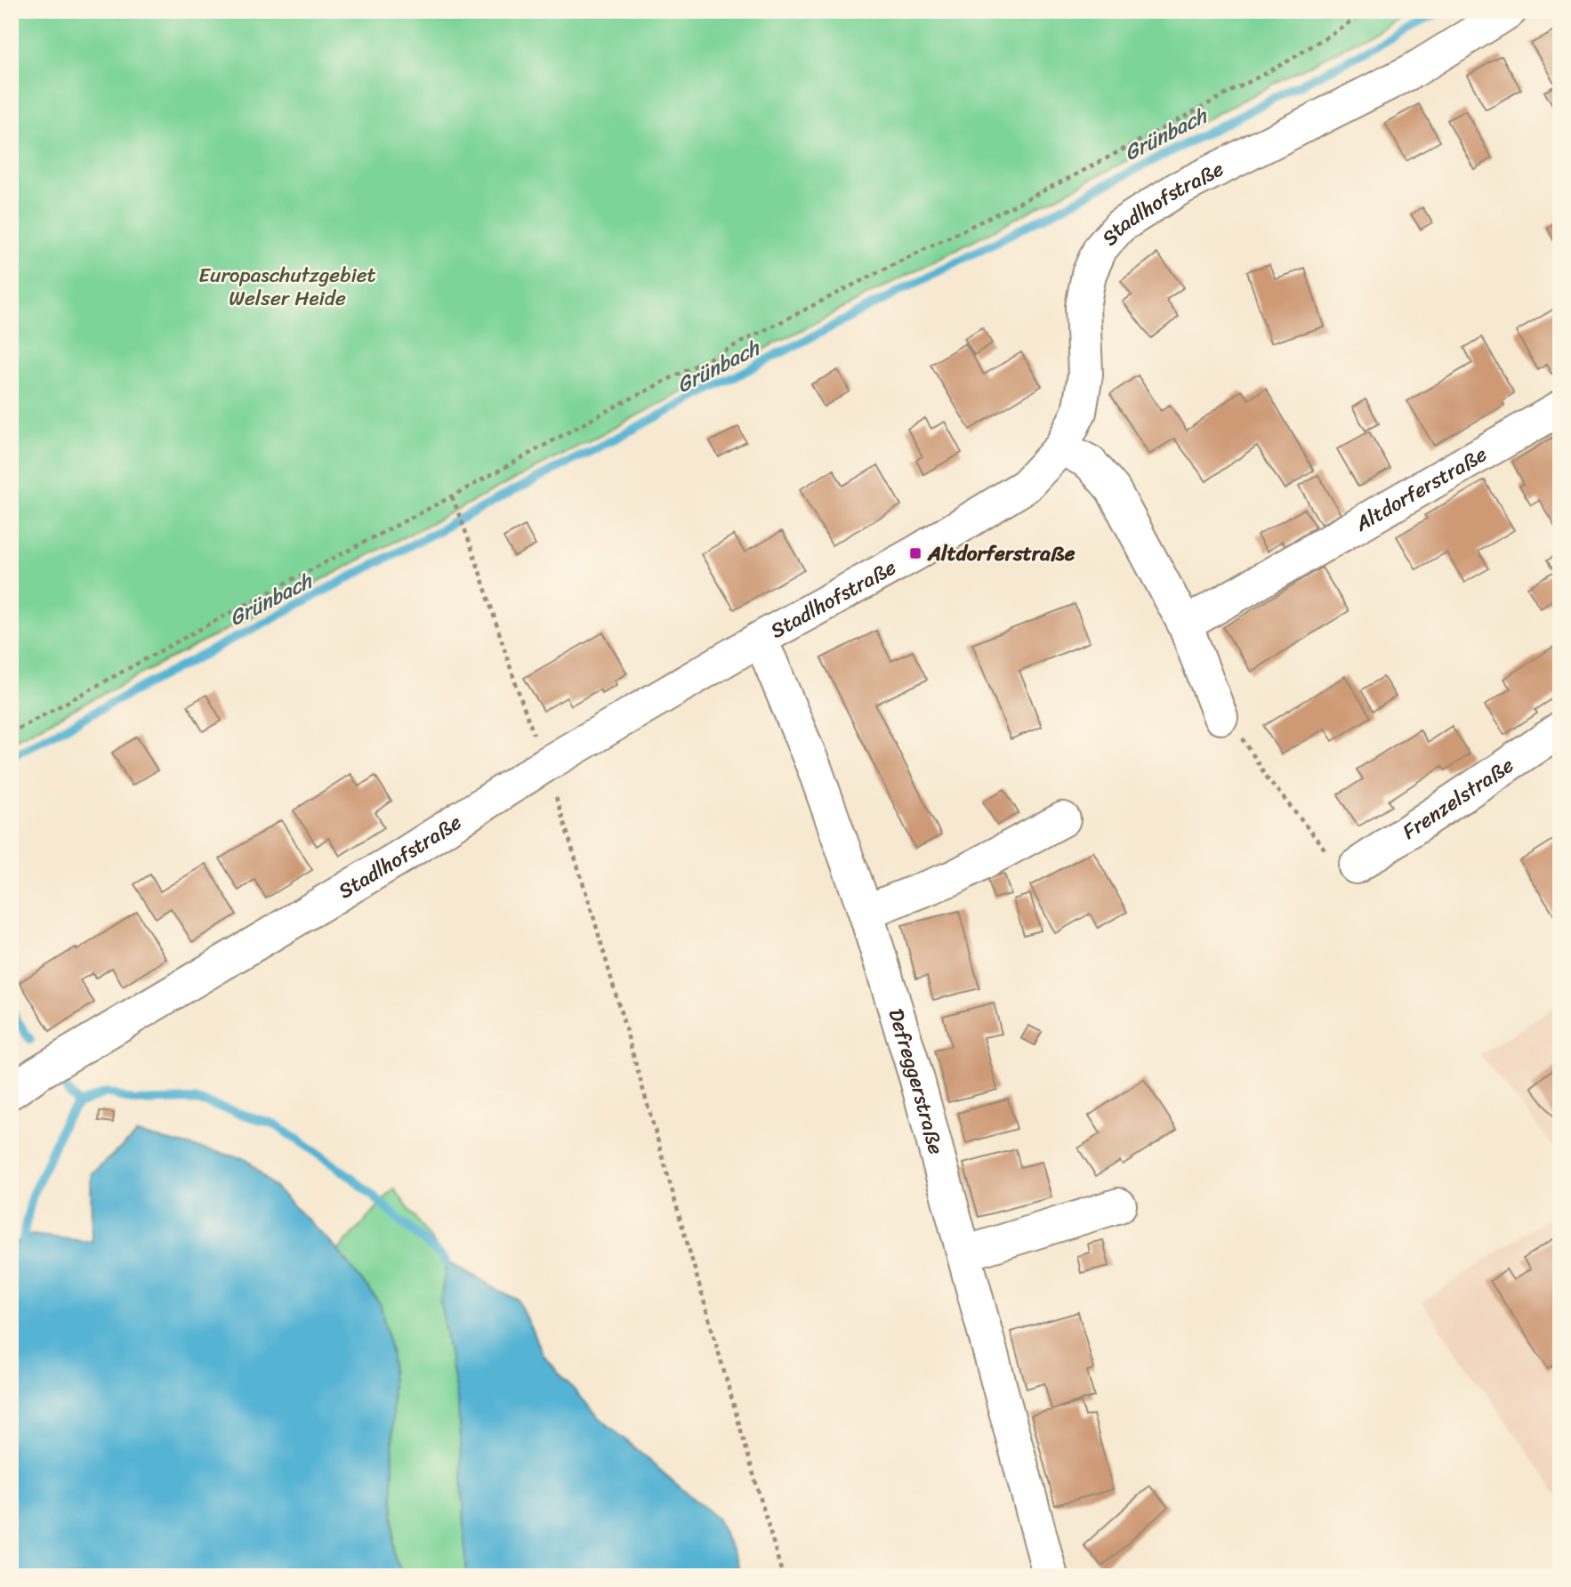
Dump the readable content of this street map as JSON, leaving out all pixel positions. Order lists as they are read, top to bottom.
{
  "streets": {
    "street": [
      "Stadlhofstraße",
      "Altdorferstraße",
      "Frenzelstraße",
      "Defreggerstraße"
    ]
  },
  "crossings": [
    ["Stadlhofstraße", "Defreggerstraße"]
  ],
  "water": ["Grünbach"],
  "parks": ["Europaschutzgebiet Welser Heide"],
  "places": {
    "transit": ["Altdorferstraße"]
  }
}
